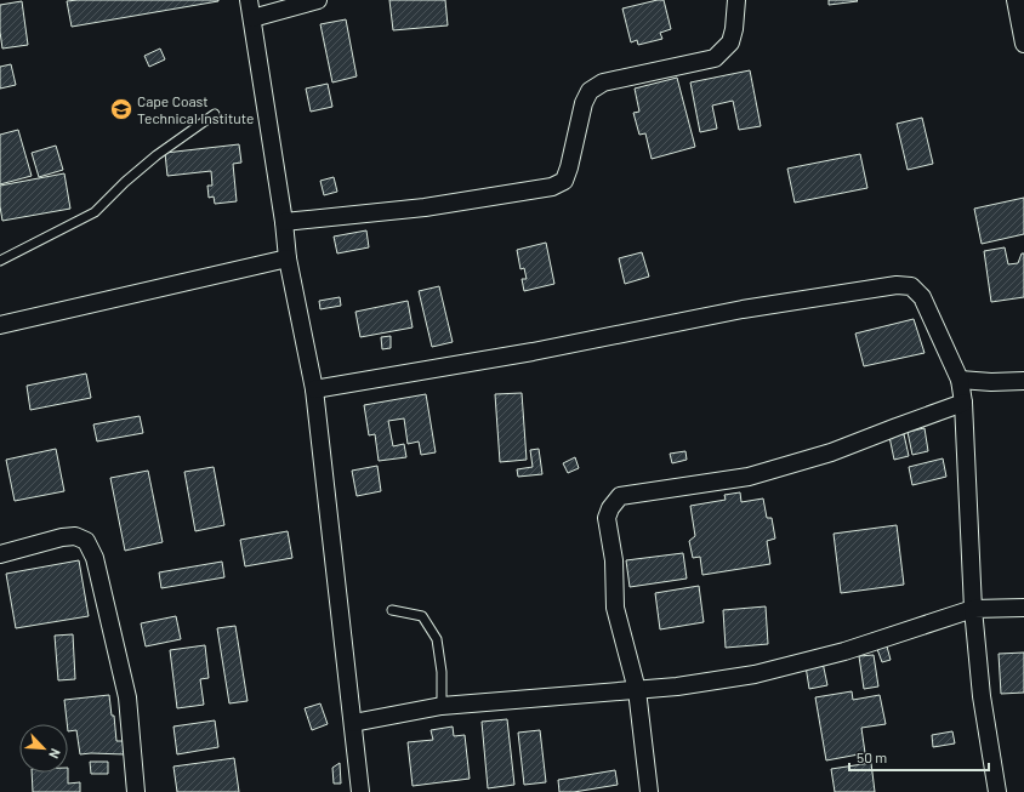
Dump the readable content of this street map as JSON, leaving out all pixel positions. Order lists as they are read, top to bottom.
{
  "places": {
    "school or university": ["Cape Coast Technical Institute"]
  },
  "scale_bar": "50 m",
  "north": "bottom right"
}
